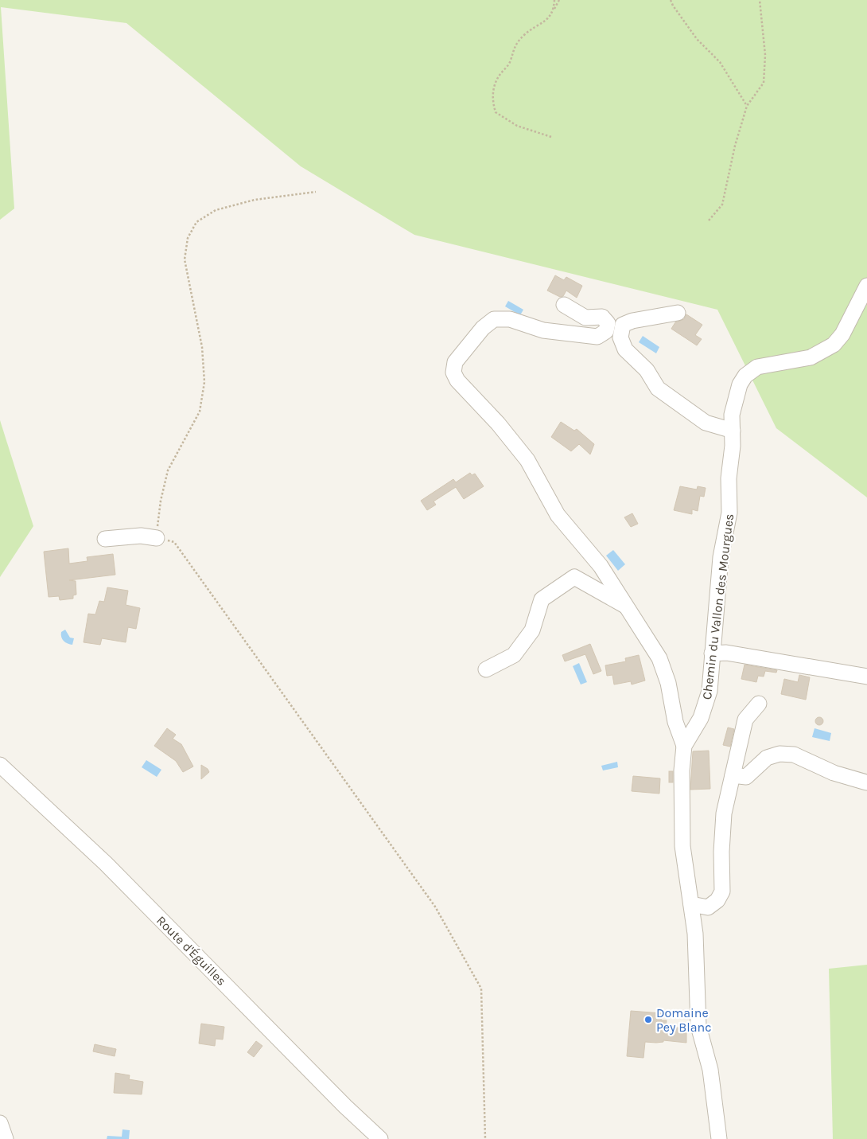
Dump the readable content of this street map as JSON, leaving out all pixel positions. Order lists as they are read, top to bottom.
{
  "streets": {
    "street": ["Chemin du Vallon des Mourgues", "Route d'Éguilles"]
  },
  "places": ["Domaine Pey Blanc"]
}
